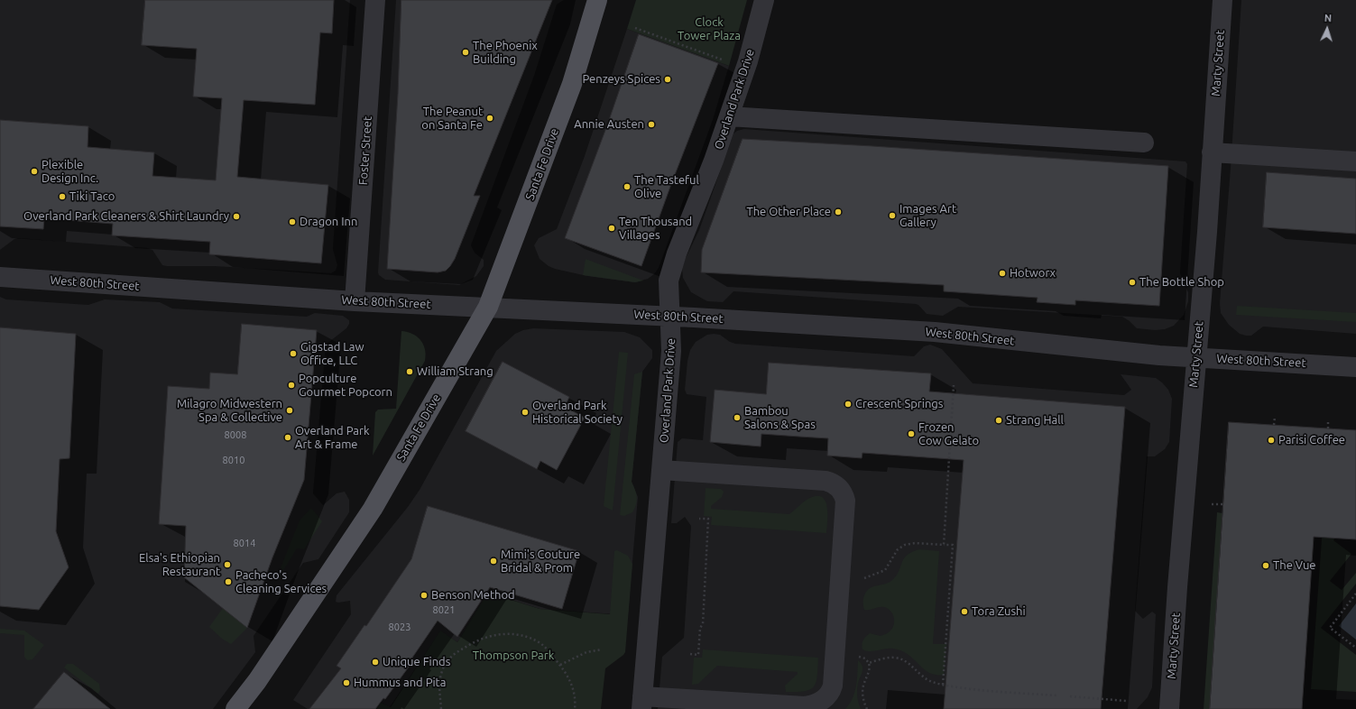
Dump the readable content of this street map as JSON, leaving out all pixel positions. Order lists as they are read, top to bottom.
{
  "streets": {
    "main road": ["Santa Fe Drive"],
    "street": [
      "Marty Street",
      "Overland Park Drive",
      "Foster Street",
      "West 80th Street"
    ]
  },
  "crossings": [
    ["Marty Street", "West 80th Street"],
    ["Overland Park Drive", "West 80th Street"],
    ["Foster Street", "West 80th Street"],
    ["Santa Fe Drive", "West 80th Street"]
  ],
  "parks": ["Clock Tower Plaza", "Thompson Park"],
  "places": [
    "The Phoenix Building",
    "Penzeys Spices",
    "The Peanut on Santa Fe",
    "Annie Austen",
    "Plexible Design Inc.",
    "The Tasteful Olive",
    "Tiki Taco",
    "The Other Place",
    "Images Art Gallery",
    "Overland Park Cleaners & Shirt Laundry",
    "Dragon Inn",
    "Ten Thousand Villages",
    "Hotworx",
    "The Bottle Shop",
    "Gigstad Law Office, LLC",
    "William Strang",
    "Popculture Gourmet Popcorn",
    "Crescent Springs",
    "Milagro Midwestern Spa & Collective",
    "Overland Park Historical Society",
    "Bambou Salons & Spas",
    "Strang Hall",
    "Frozen Cow Gelato",
    "Overland Park Art & Frame",
    "Parisi Coffee",
    "Mimi's Couture Bridal & Prom",
    "Elsa's Ethiopian Restaurant",
    "The Vue",
    "Pacheco's Cleaning Services",
    "Benson Method",
    "Tora Zushi",
    "Unique Finds",
    "Hummus and Pita"
  ],
  "house_numbers": [
    "8008",
    "8010",
    "8014",
    "8021",
    "8023"
  ],
  "north": "top"
}
